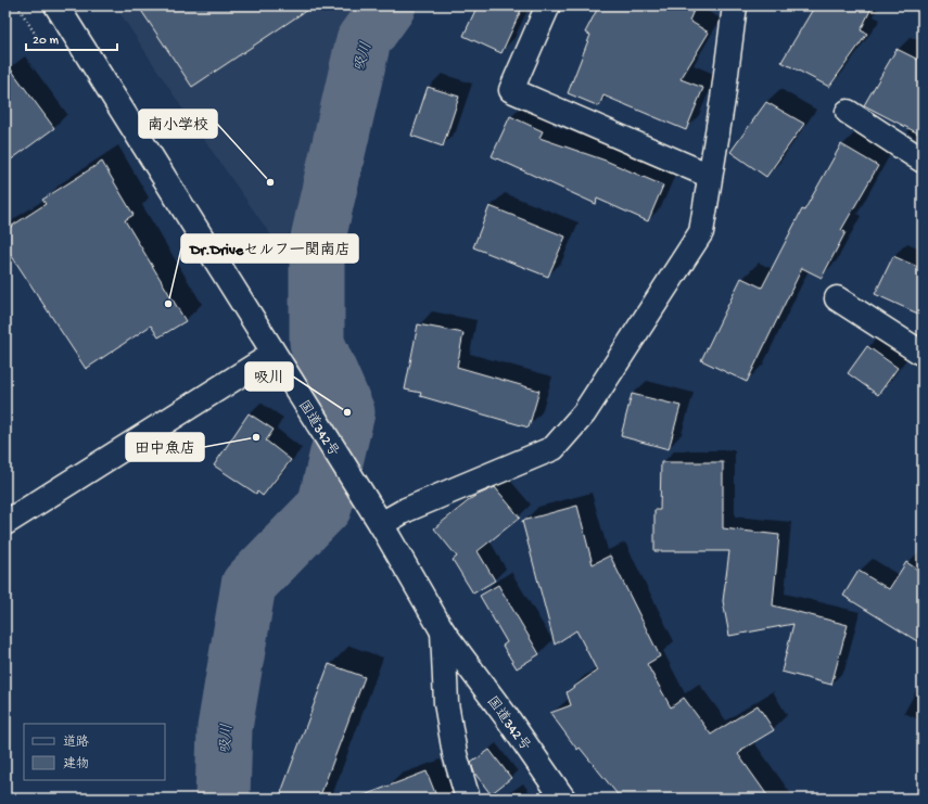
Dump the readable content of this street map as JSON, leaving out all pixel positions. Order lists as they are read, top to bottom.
{
  "streets": {
    "main road": ["国道342号"]
  },
  "water": ["吸川"],
  "places": [
    "南小学校",
    "Dr.Driveセルフ一関南店",
    "吸川",
    "田中魚店"
  ],
  "legend": ["道路", "建物"],
  "scale_bar": "20 m"
}
